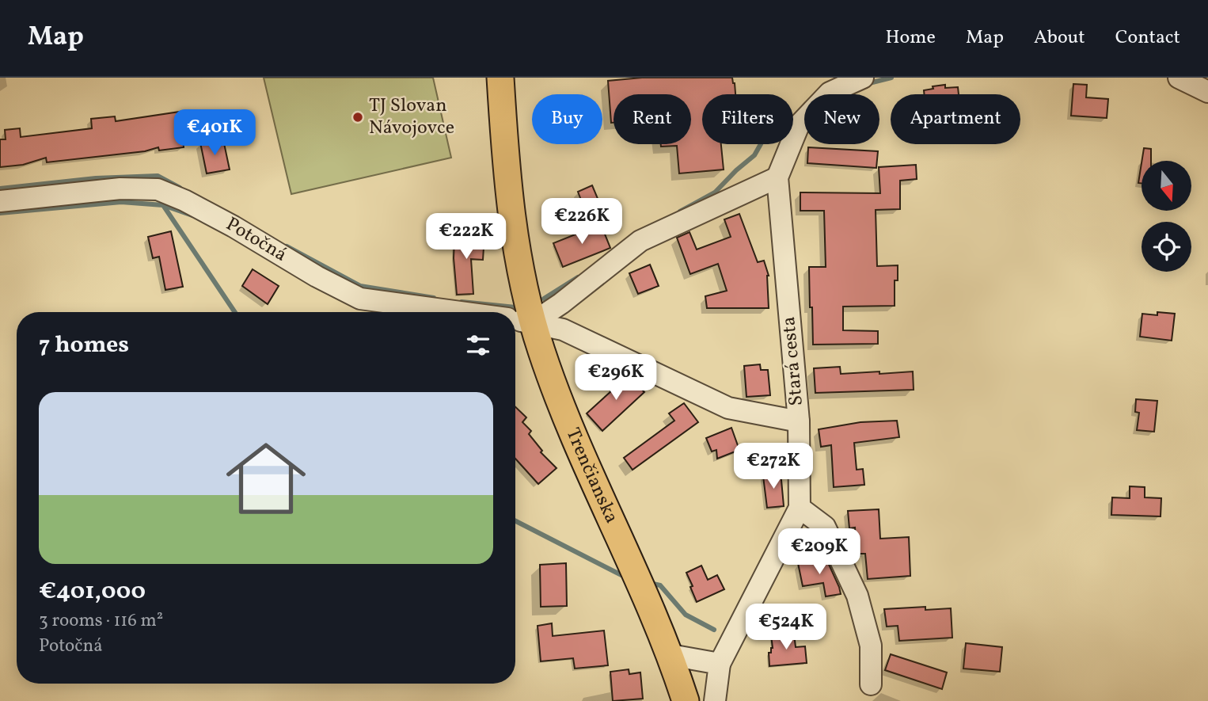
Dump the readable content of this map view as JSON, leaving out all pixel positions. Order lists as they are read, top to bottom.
{
  "streets": {
    "main road": ["Trenčianska"],
    "street": ["Potočná", "Stará cesta"]
  },
  "crossings": [
    ["Potočná", "Stará cesta"],
    ["Potočná", "Trenčianska"]
  ],
  "places": ["TJ Slovan Návojovce"],
  "north": "bottom",
  "page": {
    "header": "Map",
    "nav": [
      "Home",
      "Map",
      "About",
      "Contact"
    ],
    "chip": [
      "Buy",
      "Rent",
      "Filters",
      "New",
      "Apartment"
    ],
    "price": [
      "€401K",
      "€226K",
      "€222K",
      "€296K",
      "€272K",
      "€209K",
      "€524K"
    ],
    "heading": "7 homes",
    "list": [
      {
        "name": "€401,000",
        "note": "3 rooms · 116 m² · Potočná"
      }
    ]
  }
}
